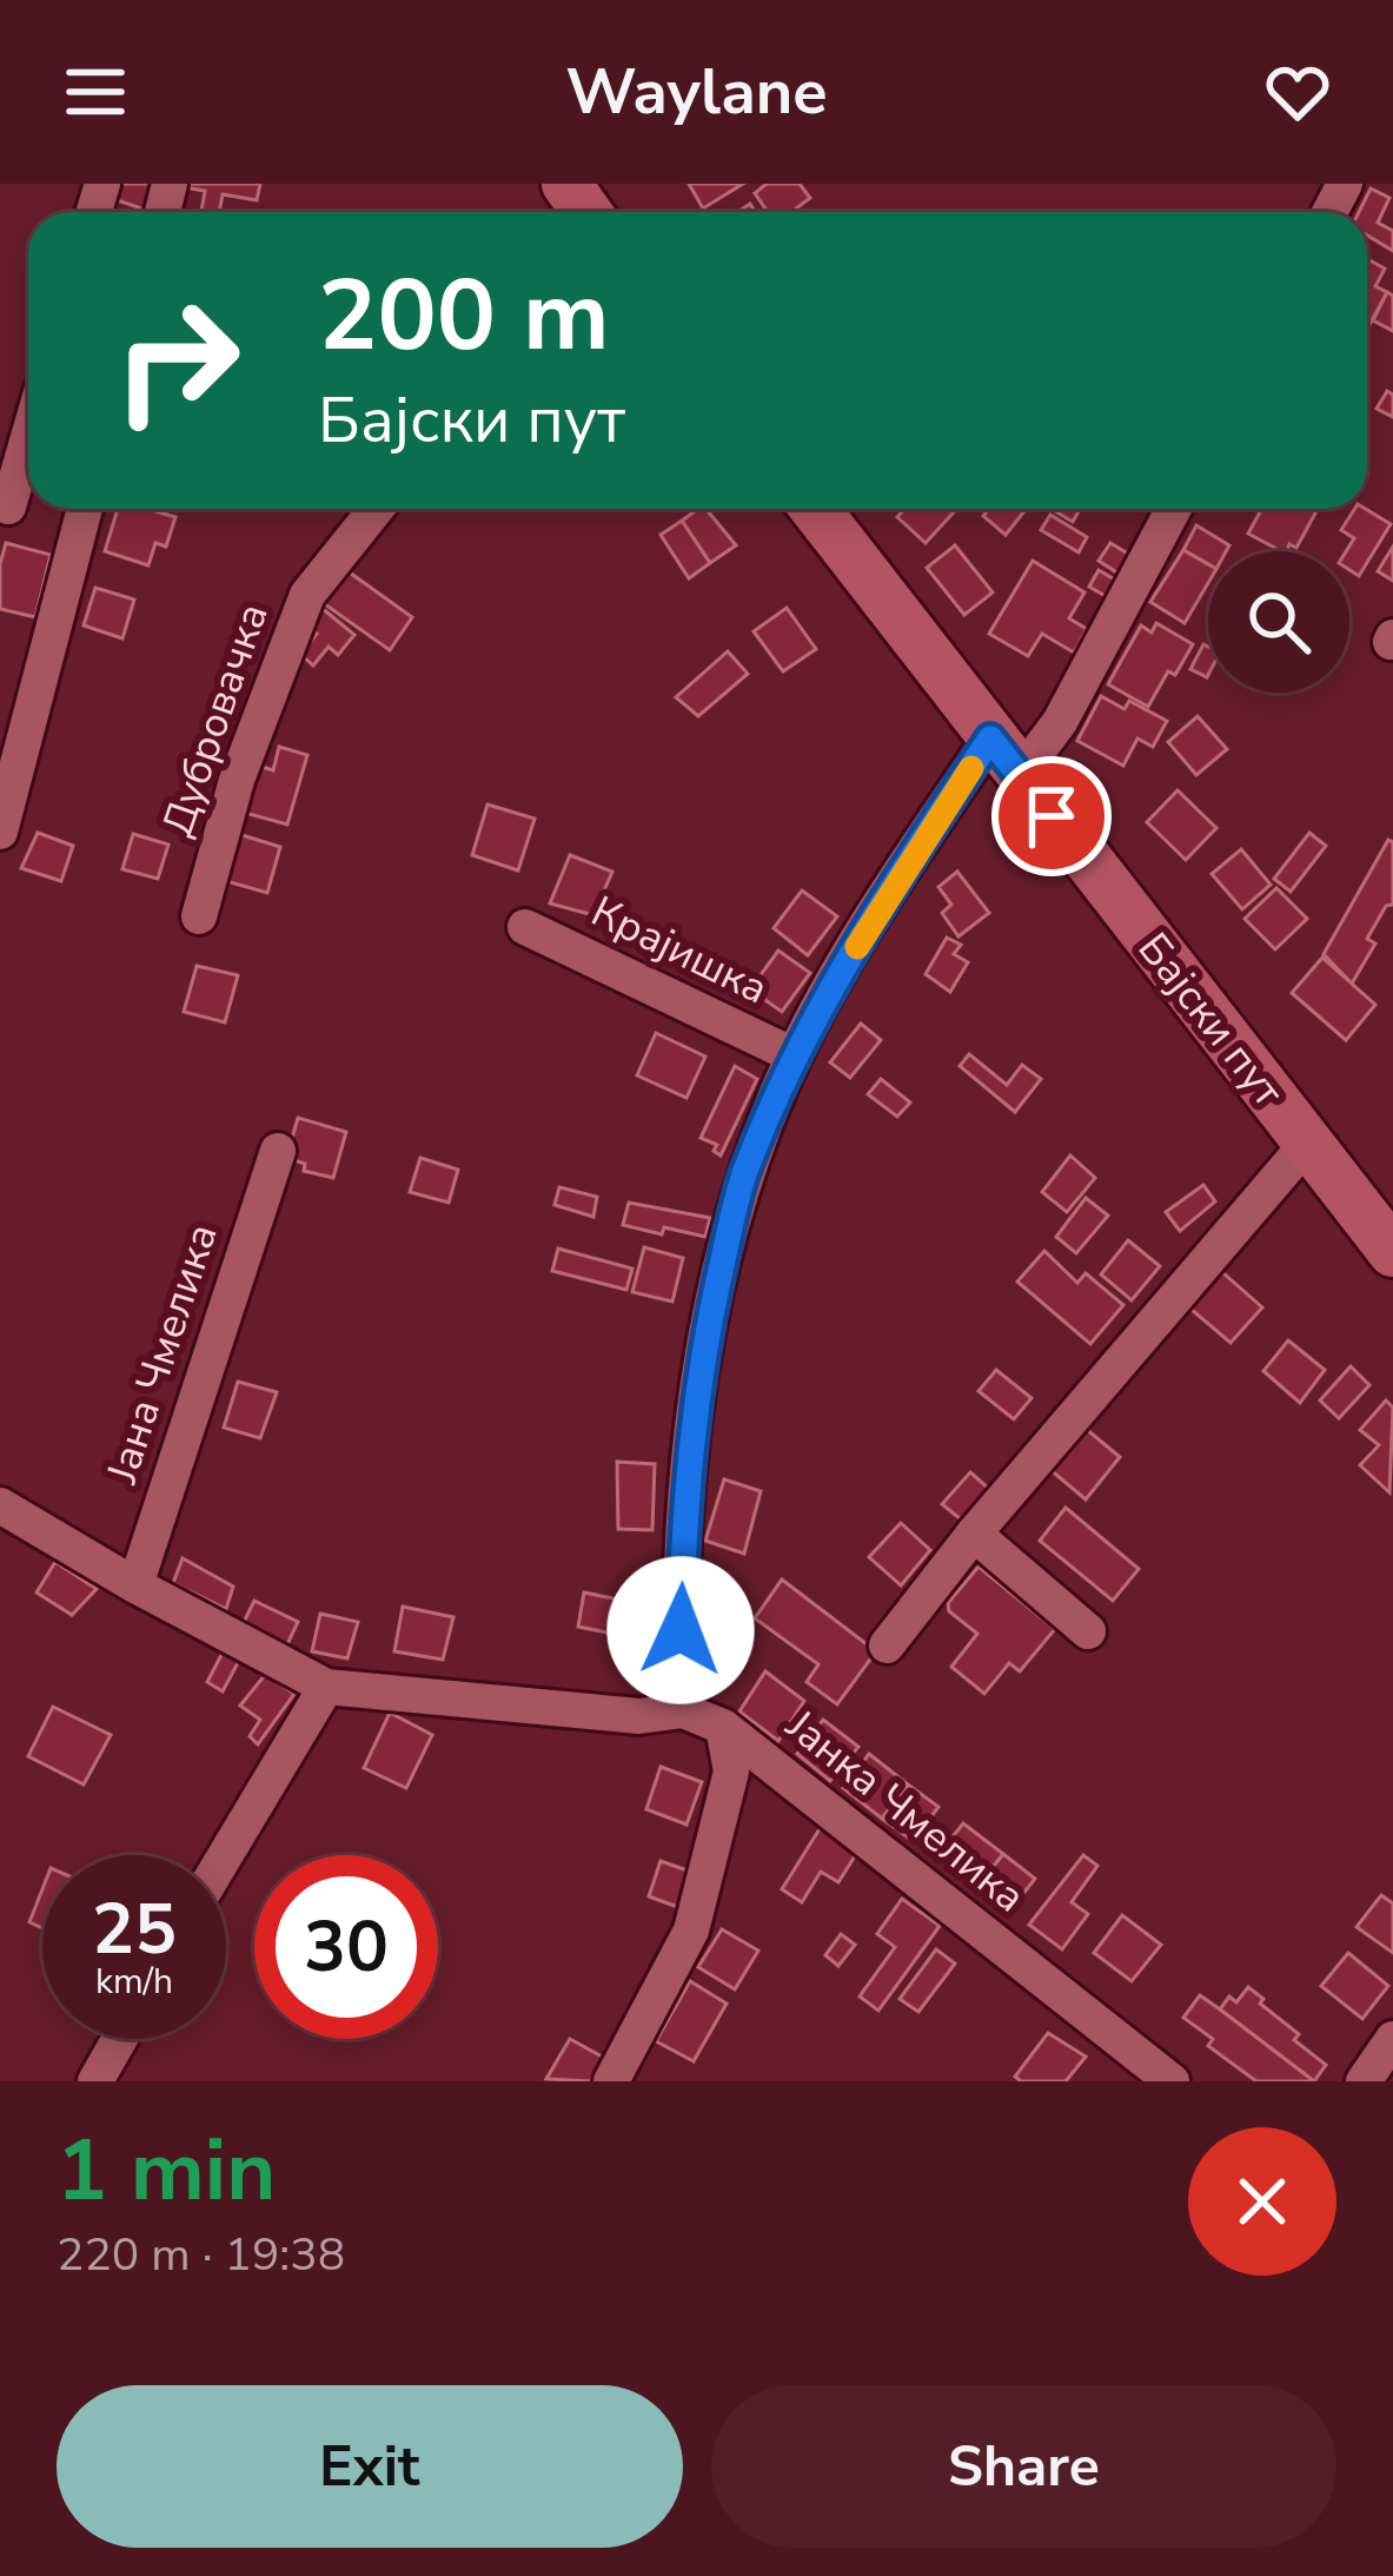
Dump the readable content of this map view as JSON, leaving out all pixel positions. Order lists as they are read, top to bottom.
{
  "streets": {
    "street": [
      "Дубровачка",
      "Крајишка",
      "Бајски пут",
      "Јана Чмелика",
      "Јанка Чмелика"
    ]
  },
  "crossings": [
    ["Крајишка", "Бајски пут"],
    ["Крајишка", "Јанка Чмелика"],
    ["Јана Чмелика", "Јанка Чмелика"]
  ],
  "page": {
    "header": "Waylane",
    "turn": ["200 m", "Бајски пут"],
    "speed": "25 km/h",
    "limit": "30",
    "heading": ["1 min", "220 m · 19:38"],
    "buttons": ["Exit", "Share"]
  }
}
